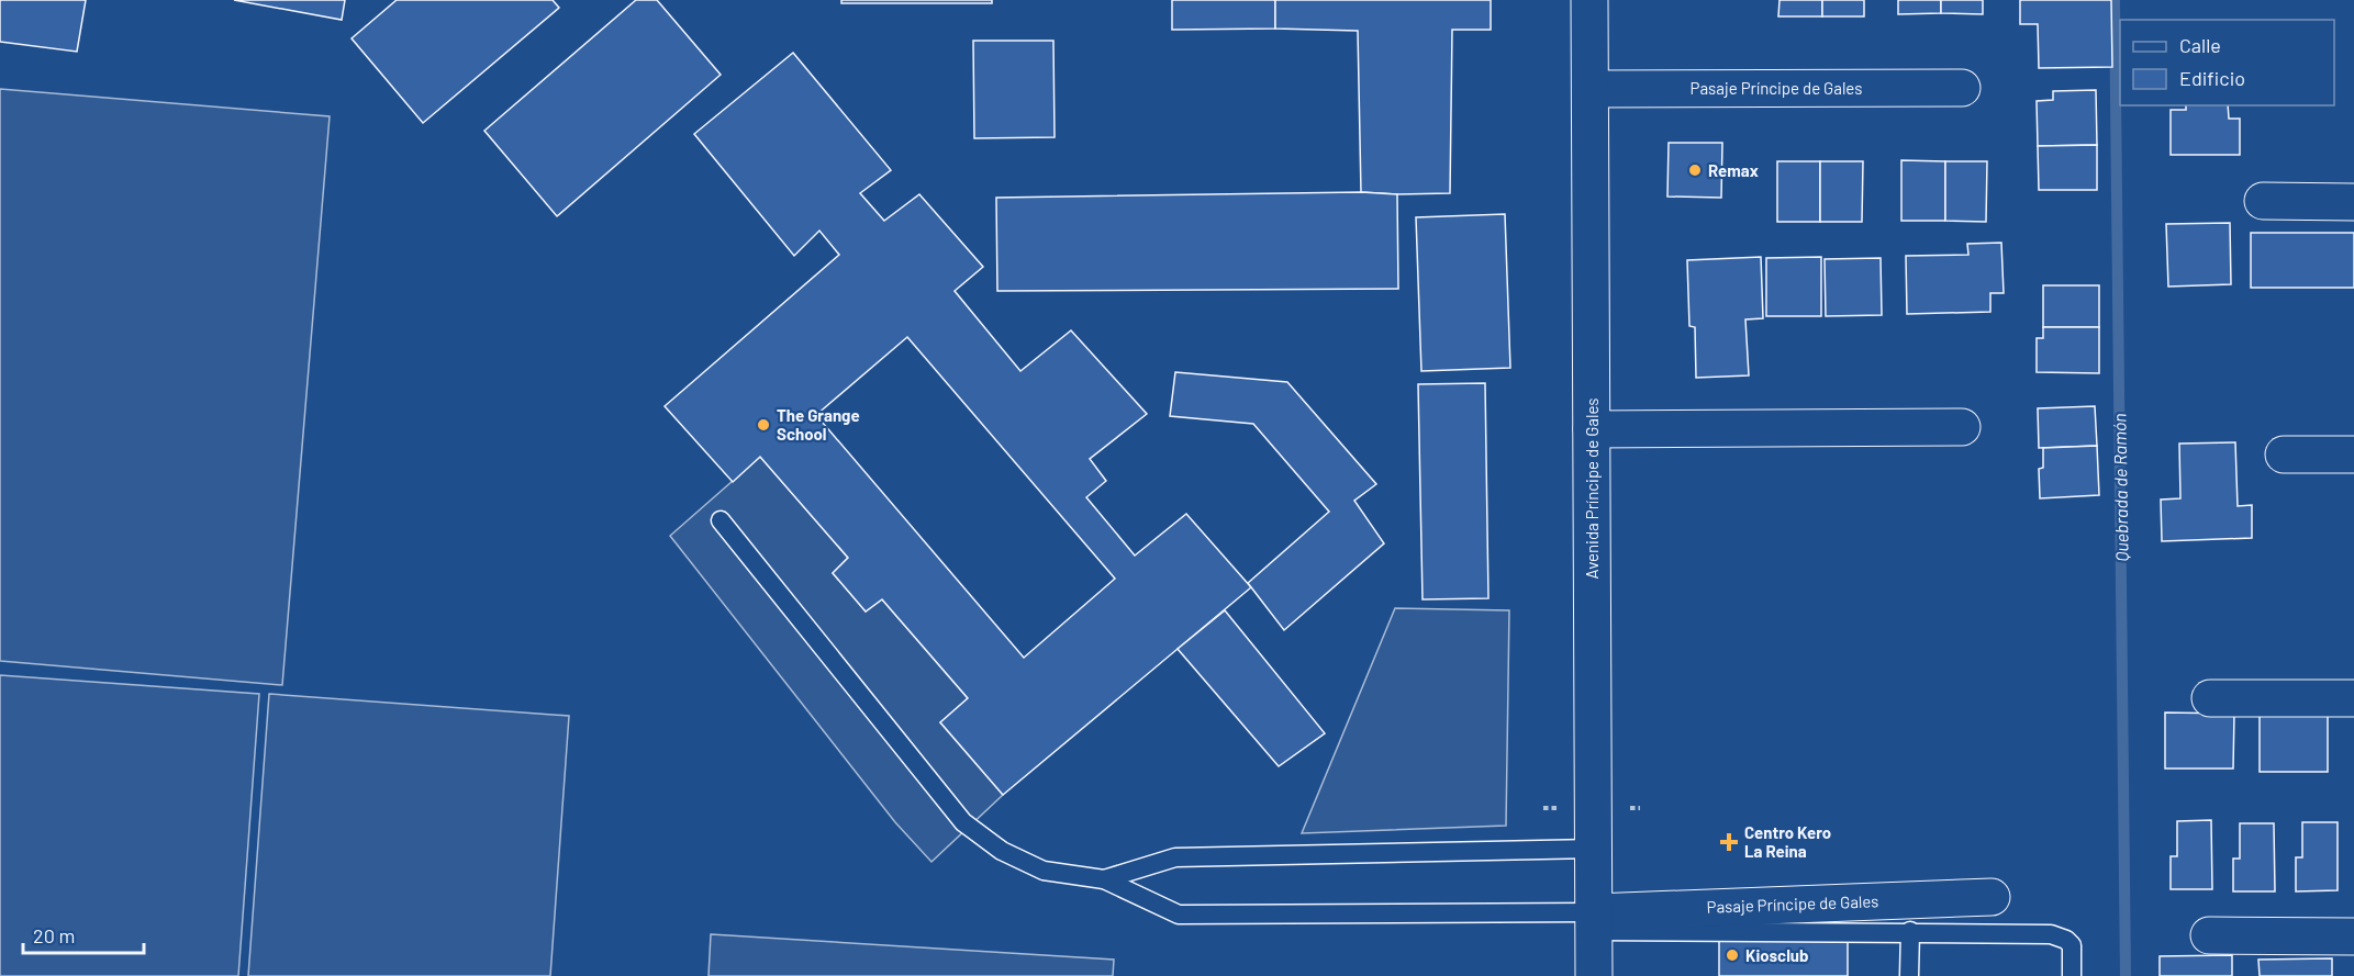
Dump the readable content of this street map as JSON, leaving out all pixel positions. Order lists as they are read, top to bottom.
{
  "streets": {
    "street": ["Pasaje Príncipe de Gales", "Avenida Príncipe de Gales"]
  },
  "crossings": [
    ["Pasaje Príncipe de Gales", "Avenida Príncipe de Gales"]
  ],
  "water": ["Quebrada de Ramón"],
  "places": {
    "other": ["Remax", "The Grange School", "Kiosclub"],
    "health": ["Centro Kero La Reina"]
  },
  "legend": ["Calle", "Edificio"],
  "scale_bar": "20 m"
}
